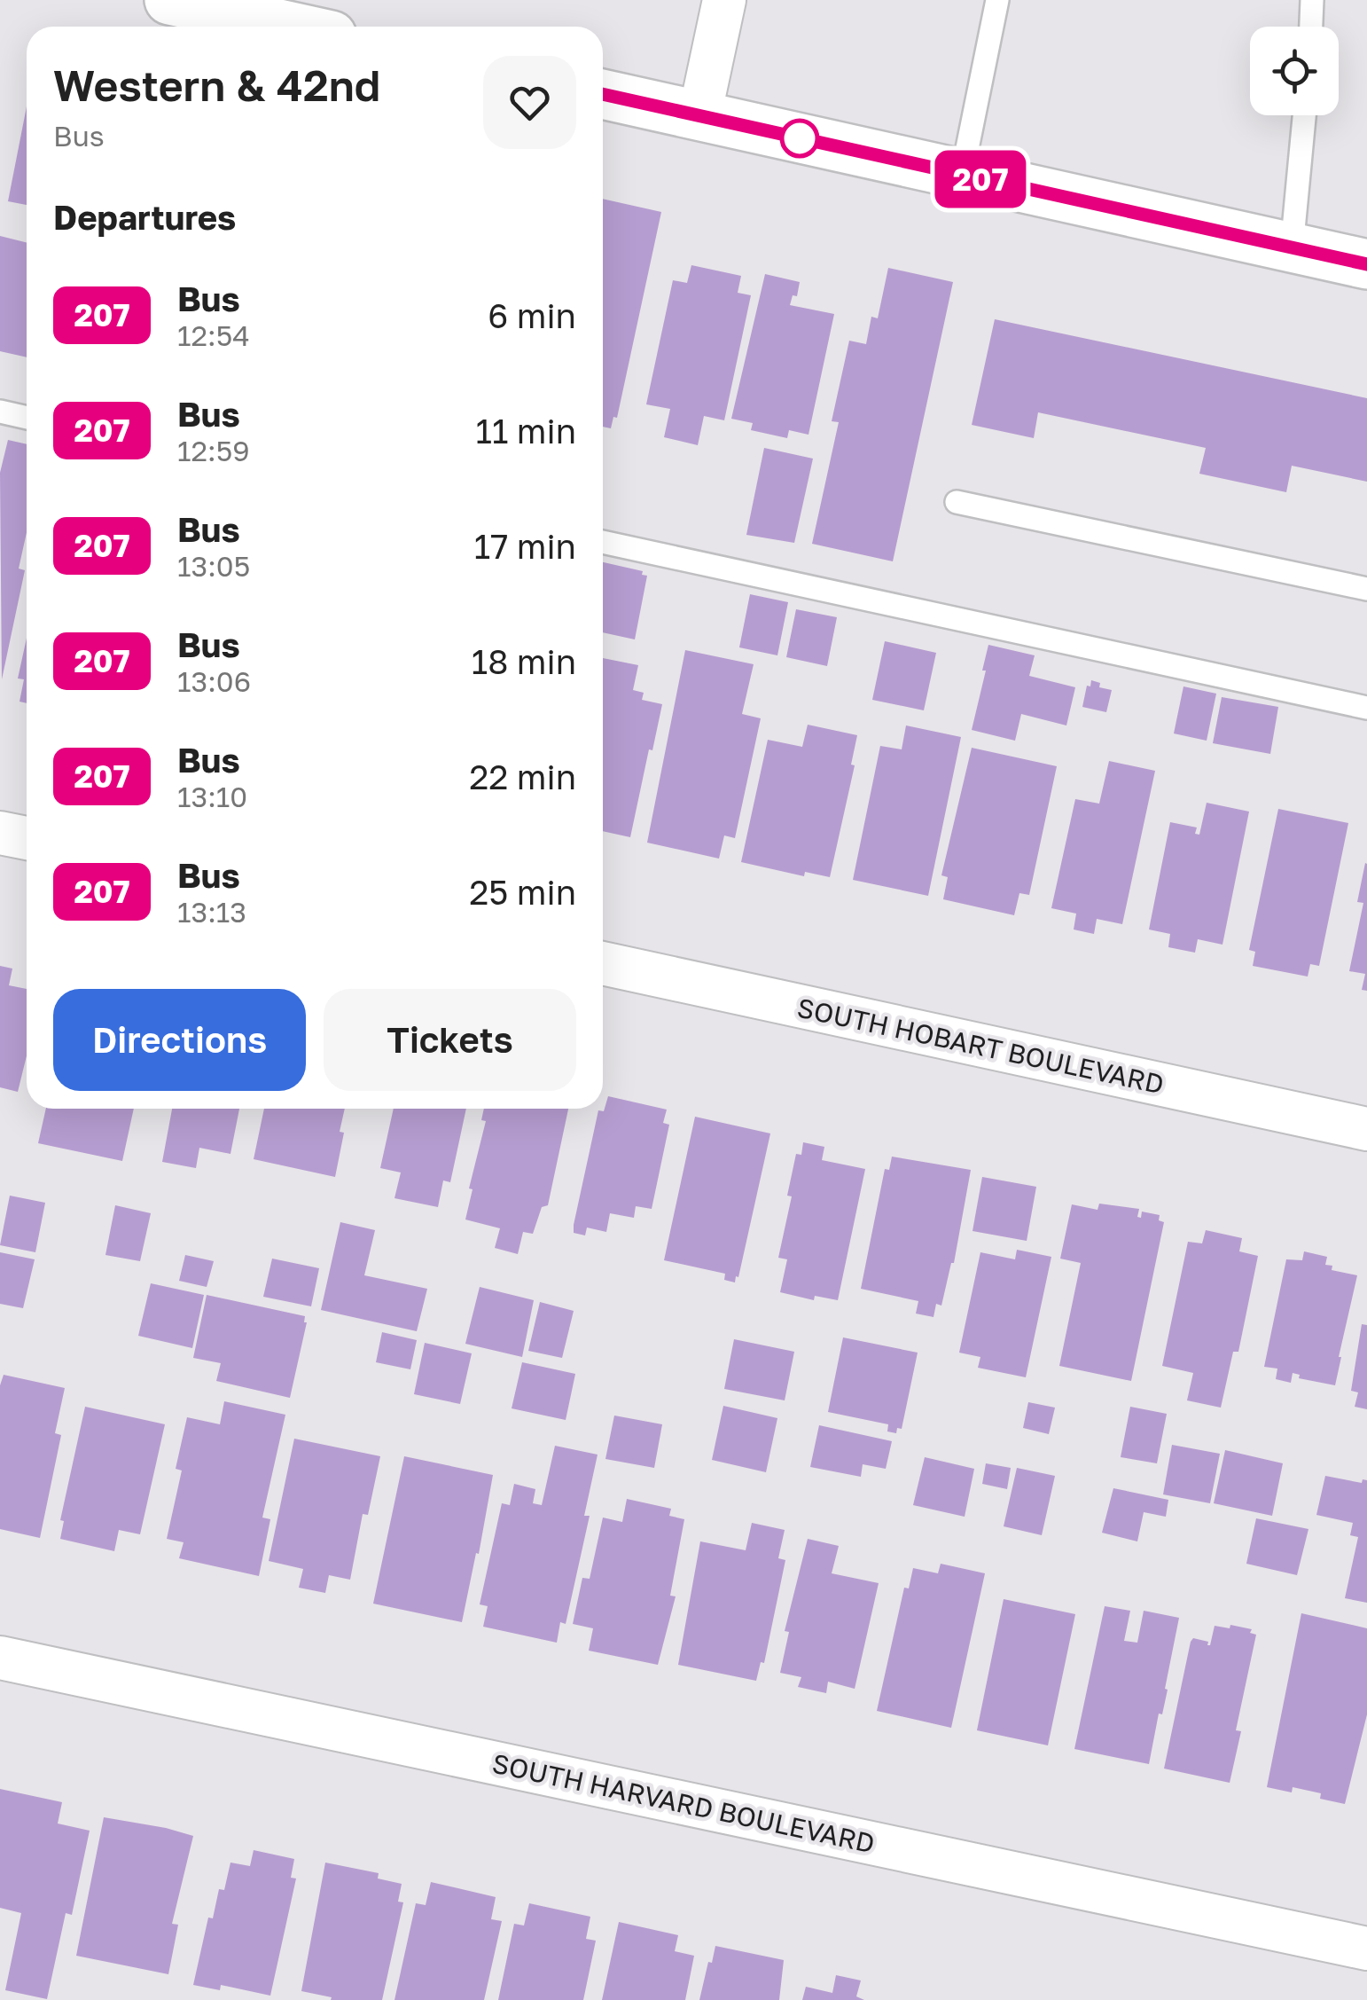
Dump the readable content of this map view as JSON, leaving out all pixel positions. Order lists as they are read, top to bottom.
{
  "streets": {
    "street": ["SOUTH HOBART BOULEVARD", "SOUTH HARVARD BOULEVARD"]
  },
  "lines": ["bus line 207"],
  "page": {
    "on_map": "207",
    "heading": [
      ["Western & 42nd", "Bus"],
      "Departures"
    ],
    "list": [
      {
        "mark": "207",
        "name": "Bus",
        "note": "12:54",
        "value": "6 min"
      },
      {
        "mark": "207",
        "name": "Bus",
        "note": "12:59",
        "value": "11 min"
      },
      {
        "mark": "207",
        "name": "Bus",
        "note": "13:05",
        "value": "17 min"
      },
      {
        "mark": "207",
        "name": "Bus",
        "note": "13:06",
        "value": "18 min"
      },
      {
        "mark": "207",
        "name": "Bus",
        "note": "13:10",
        "value": "22 min"
      },
      {
        "mark": "207",
        "name": "Bus",
        "note": "13:13",
        "value": "25 min"
      }
    ],
    "buttons": ["Directions", "Tickets"]
  }
}
